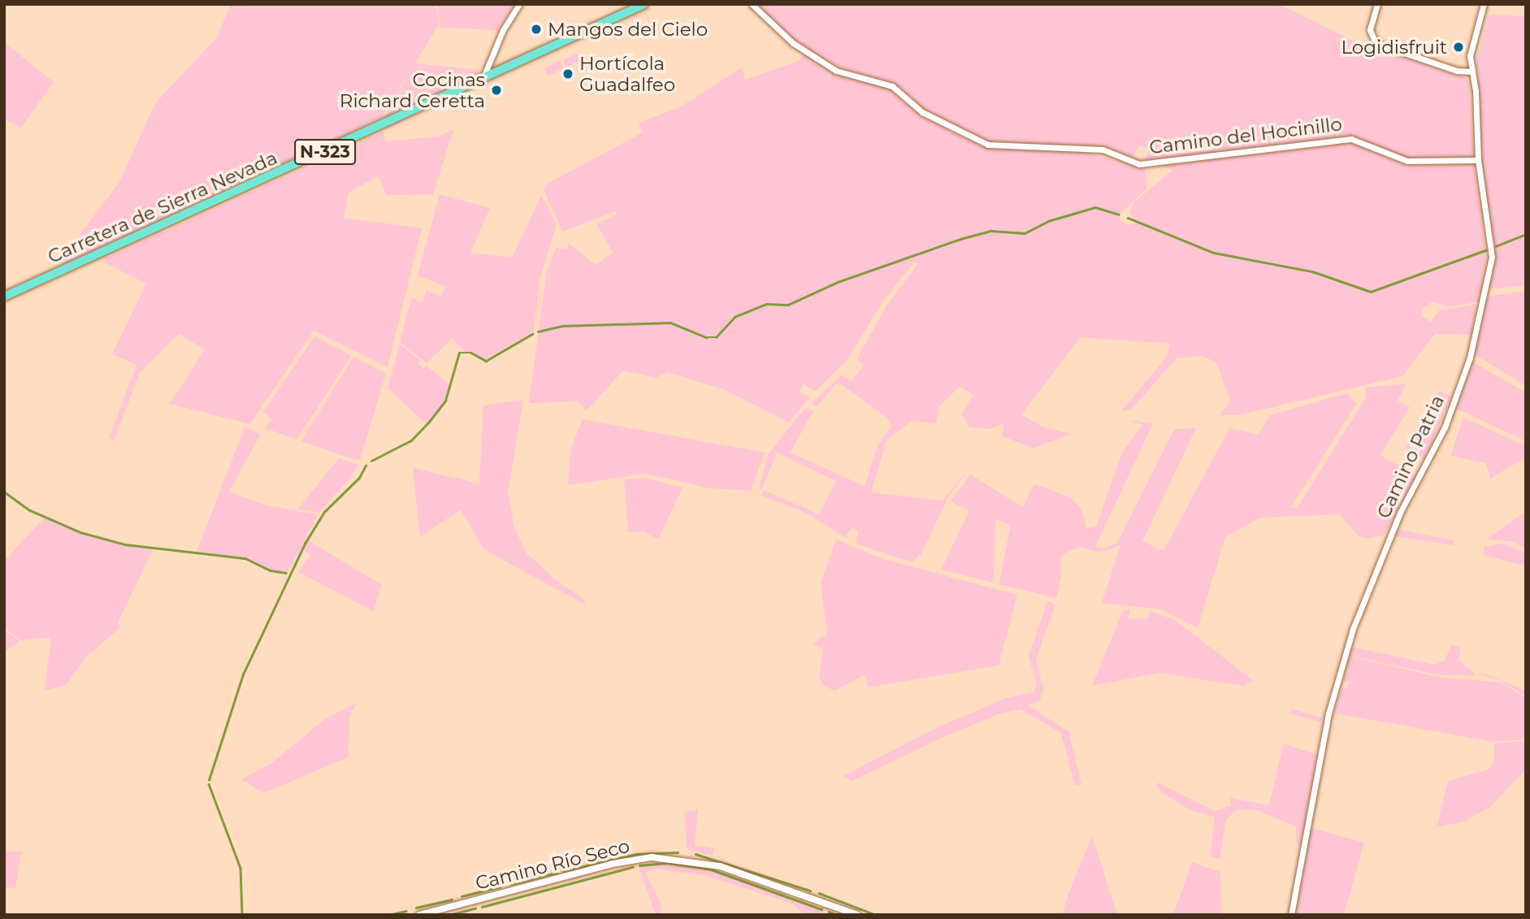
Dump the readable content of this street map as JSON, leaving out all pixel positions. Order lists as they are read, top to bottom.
{
  "streets": {
    "highway": ["N-323", "Carretera de Sierra Nevada"],
    "street": ["Camino del Hocinillo", "Camino Patria", "Camino Río Seco"]
  },
  "crossings": [
    ["Camino del Hocinillo", "Camino Patria"]
  ],
  "places": [
    "Mangos del Cielo",
    "Logidisfruit",
    "Hortícola Guadalfeo",
    "Cocinas Richard Ceretta"
  ]
}
